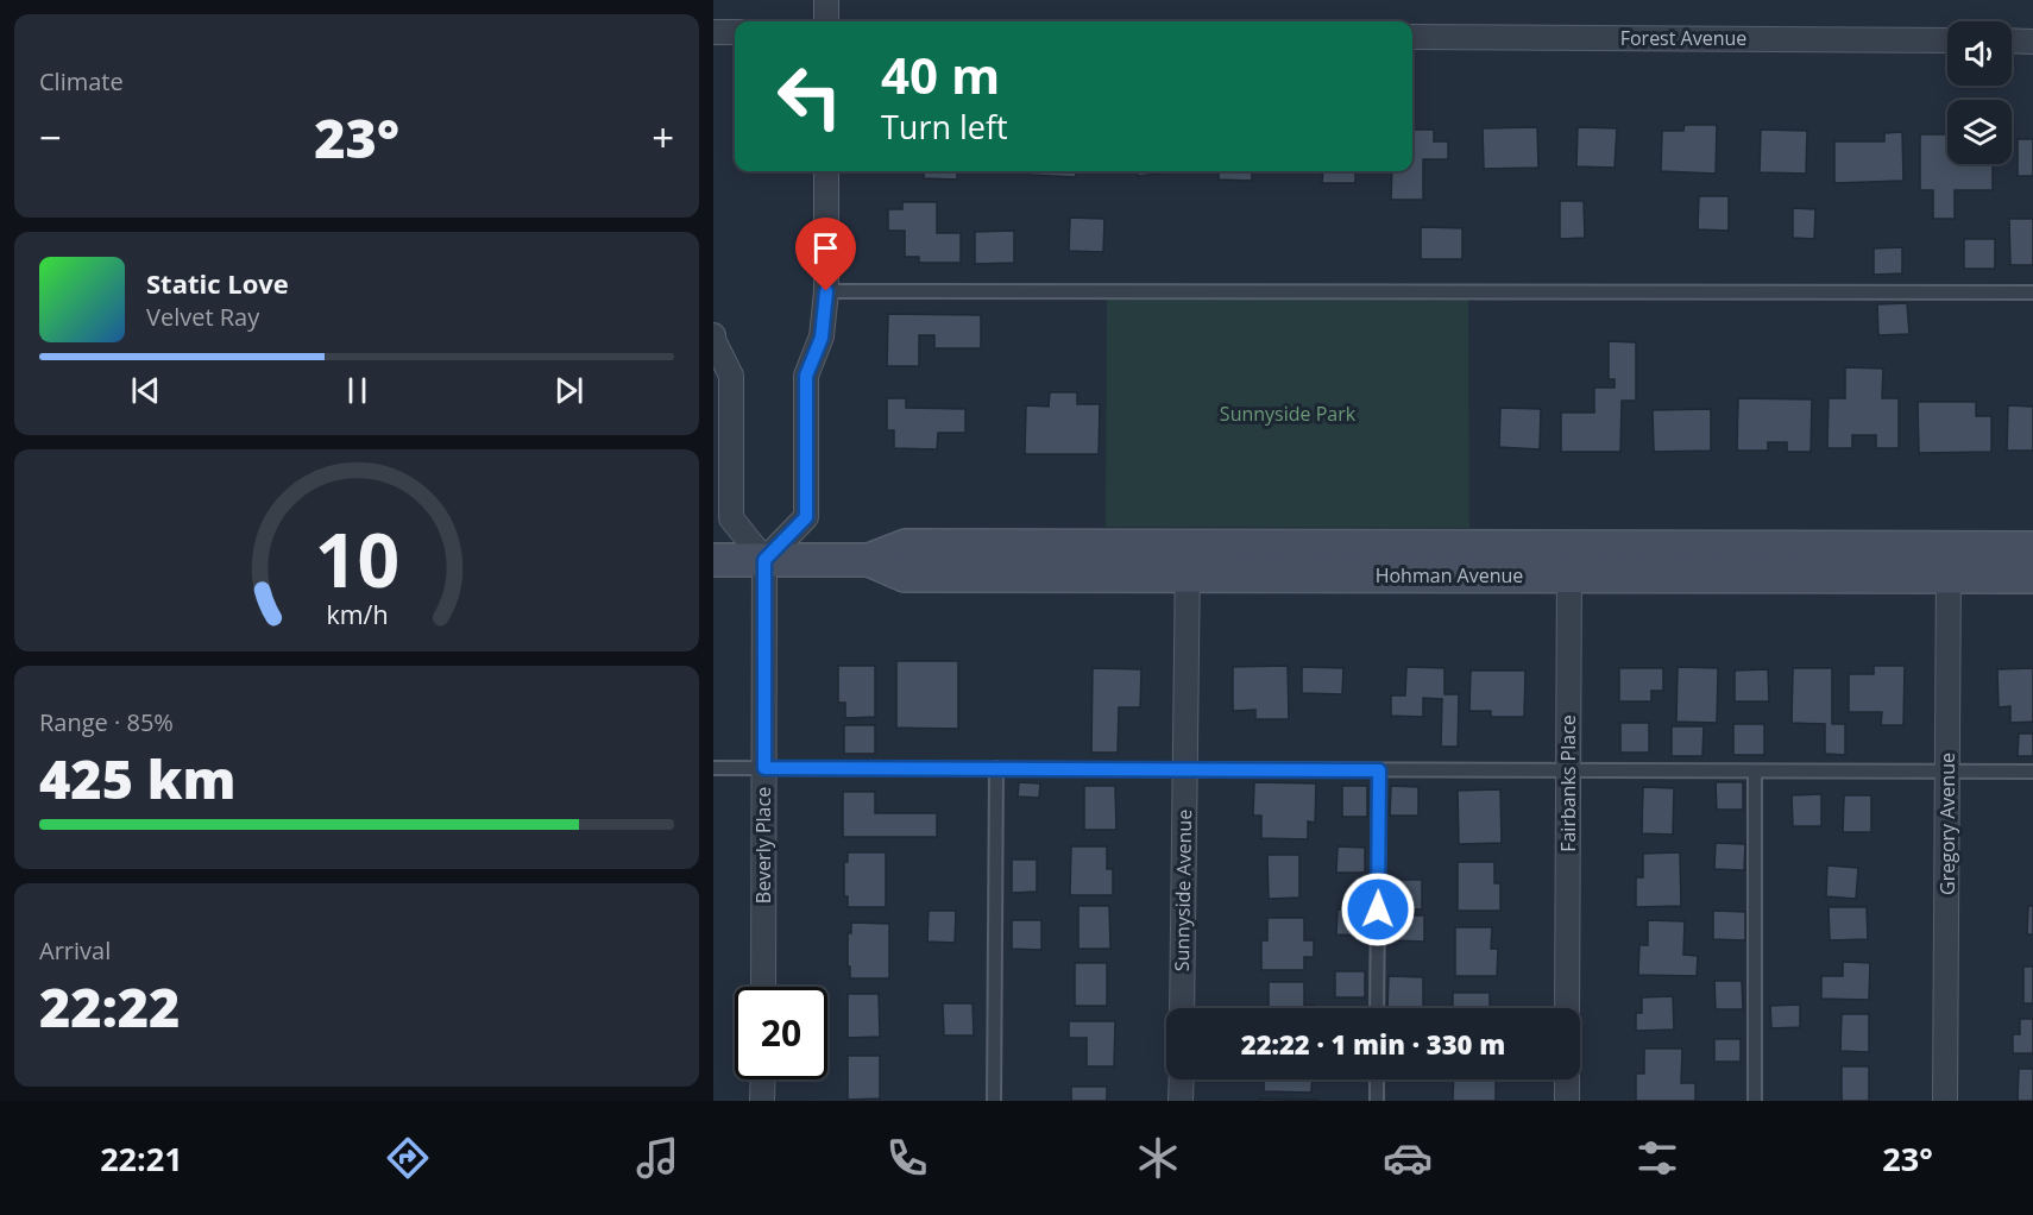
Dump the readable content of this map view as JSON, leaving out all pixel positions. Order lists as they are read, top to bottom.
{
  "streets": {
    "main road": ["Hohman Avenue"],
    "street": [
      "Forest Avenue",
      "Fairbanks Place",
      "Gregory Avenue",
      "Beverly Place",
      "Sunnyside Avenue"
    ]
  },
  "crossings": [
    ["Hohman Avenue", "Fairbanks Place"],
    ["Hohman Avenue", "Gregory Avenue"],
    ["Hohman Avenue", "Beverly Place"],
    ["Hohman Avenue", "Sunnyside Avenue"]
  ],
  "parks": ["Sunnyside Park"],
  "page": {
    "tile": [
      "Climate",
      ["Range · 85%", "425 km"],
      ["Arrival", "22:22"]
    ],
    "turn": ["40 m", "Turn left"],
    "heat": ["−", "23°", "+"],
    "song": ["Static Love", "Velvet Ray"],
    "limit": "20",
    "trip": "22:22 · 1 min · 330 m",
    "tabs": ["22:21", "23°"],
    "gauge": ["10", "km/h"]
  }
}
